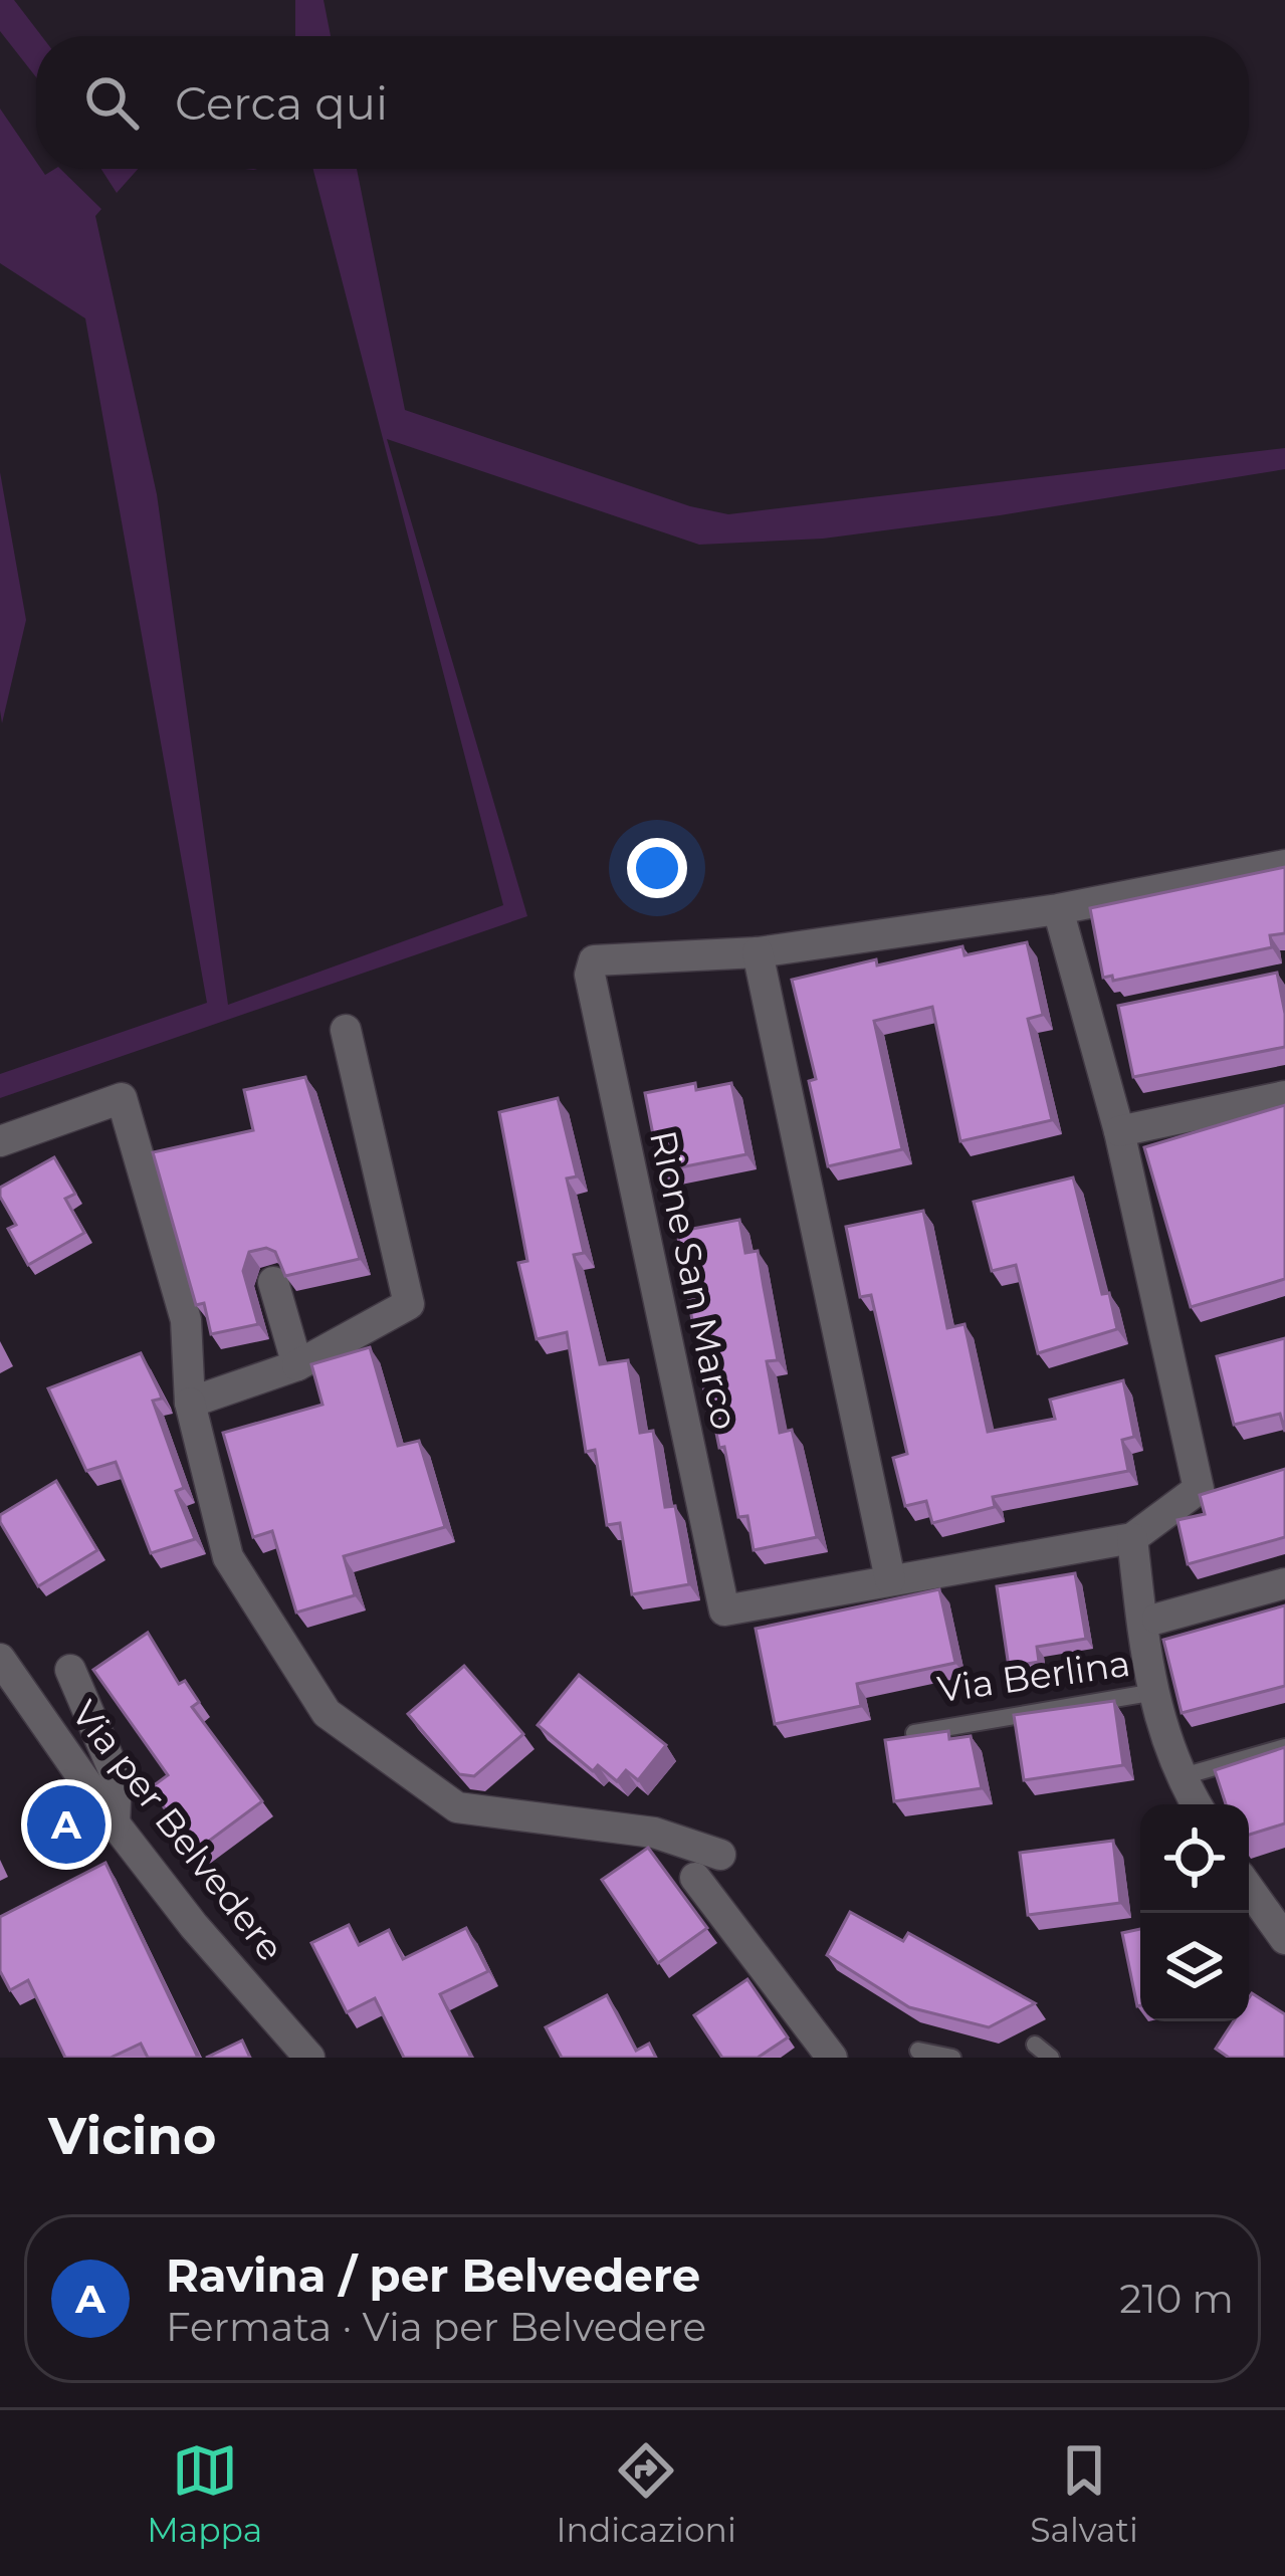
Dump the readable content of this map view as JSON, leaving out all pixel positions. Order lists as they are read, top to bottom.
{
  "streets": {
    "street": ["Rione San Marco", "Via Berlina", "Via per Belvedere"]
  },
  "page": {
    "search": "Cerca qui",
    "pins": "A",
    "heading": "Vicino",
    "list": [
      {
        "mark": "A",
        "name": "Ravina / per Belvedere",
        "note": "Fermata · Via per Belvedere",
        "value": "210 m"
      }
    ],
    "nav": ["Mappa", "Indicazioni", "Salvati"]
  }
}
